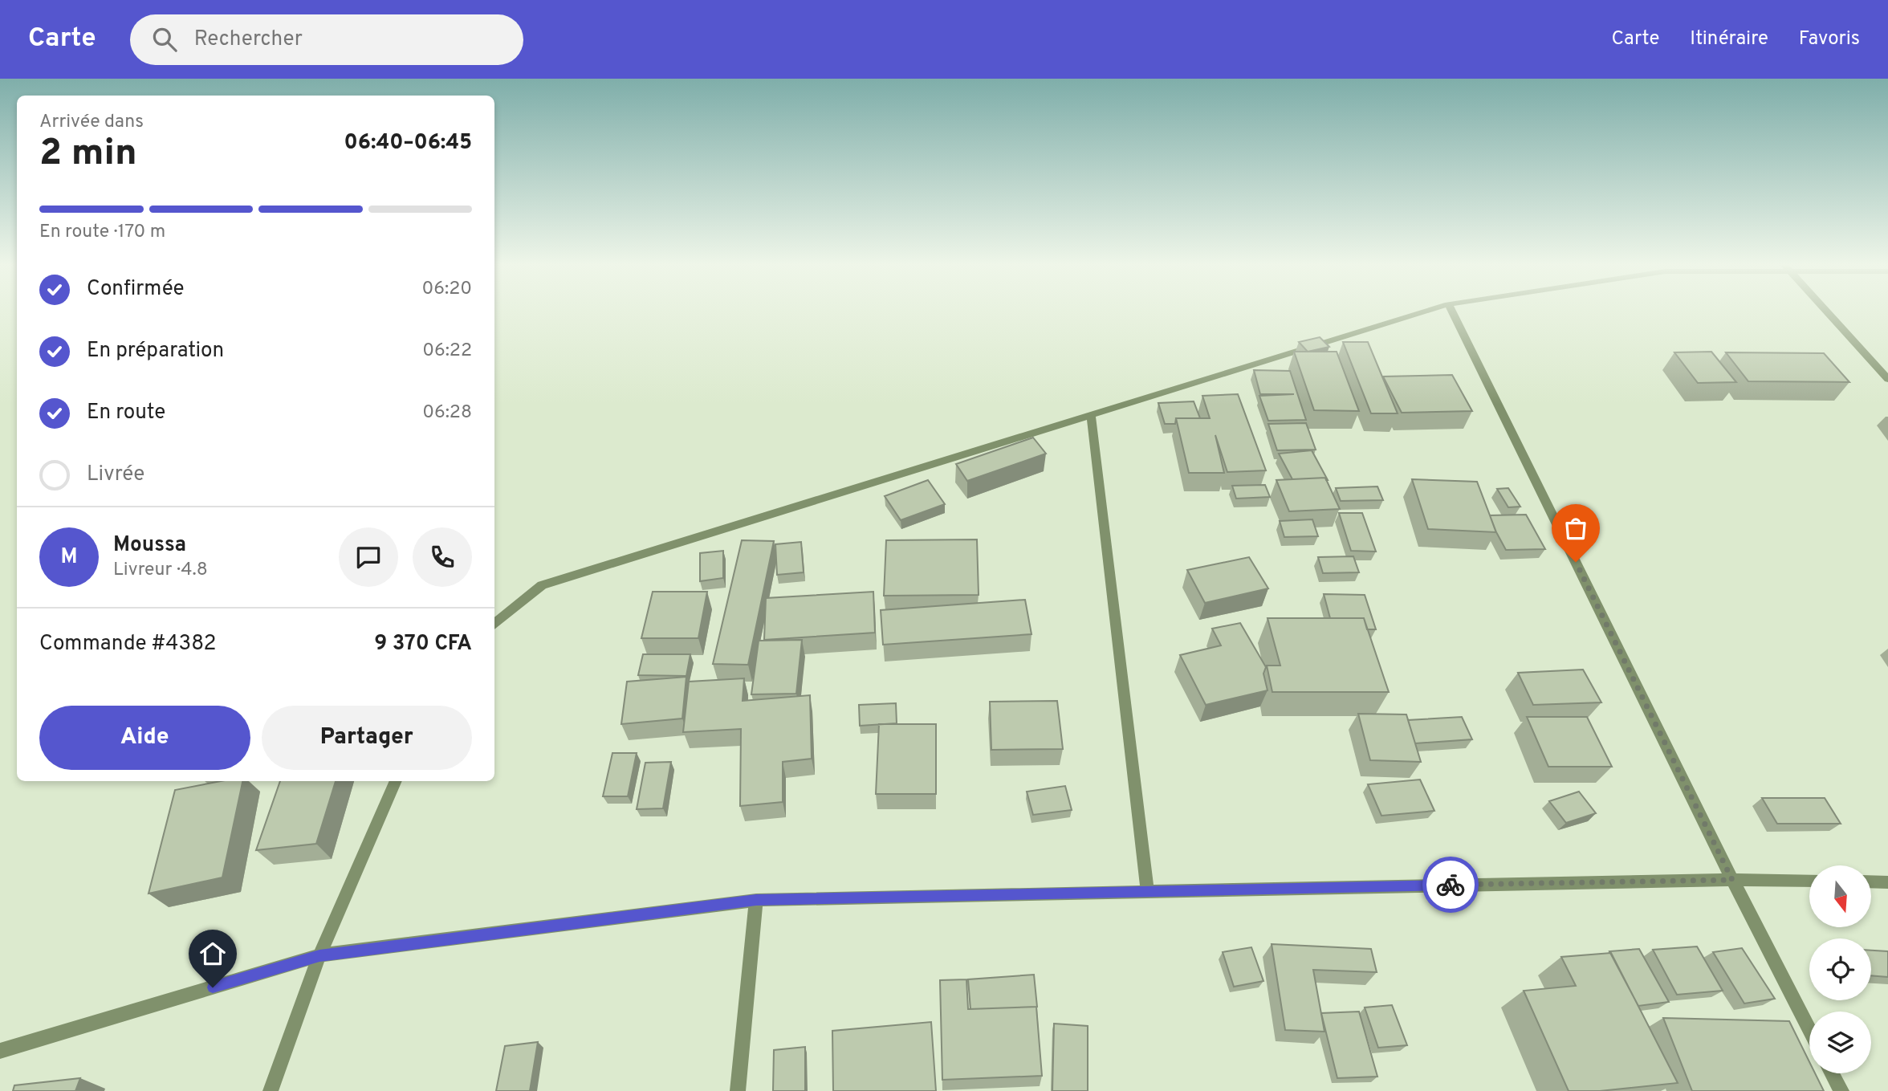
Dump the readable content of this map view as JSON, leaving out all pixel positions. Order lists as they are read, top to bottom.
{
  "north": "bottom",
  "page": {
    "header": "Carte",
    "search": "Rechercher",
    "nav": ["Carte", "Itinéraire", "Favoris"],
    "heading": ["2 min", "Arrivée dans", "06:40–06:45"],
    "panel": [
      "Moussa",
      "Livreur · 4.8",
      "Commande #4382",
      "9 370 CFA"
    ],
    "bar": "En route · 170 m",
    "list": [
      ["Confirmée", "06:20"],
      ["En préparation", "06:22"],
      ["En route", "06:28"],
      "Livrée"
    ],
    "round": "M",
    "buttons": ["Aide", "Partager"]
  }
}
